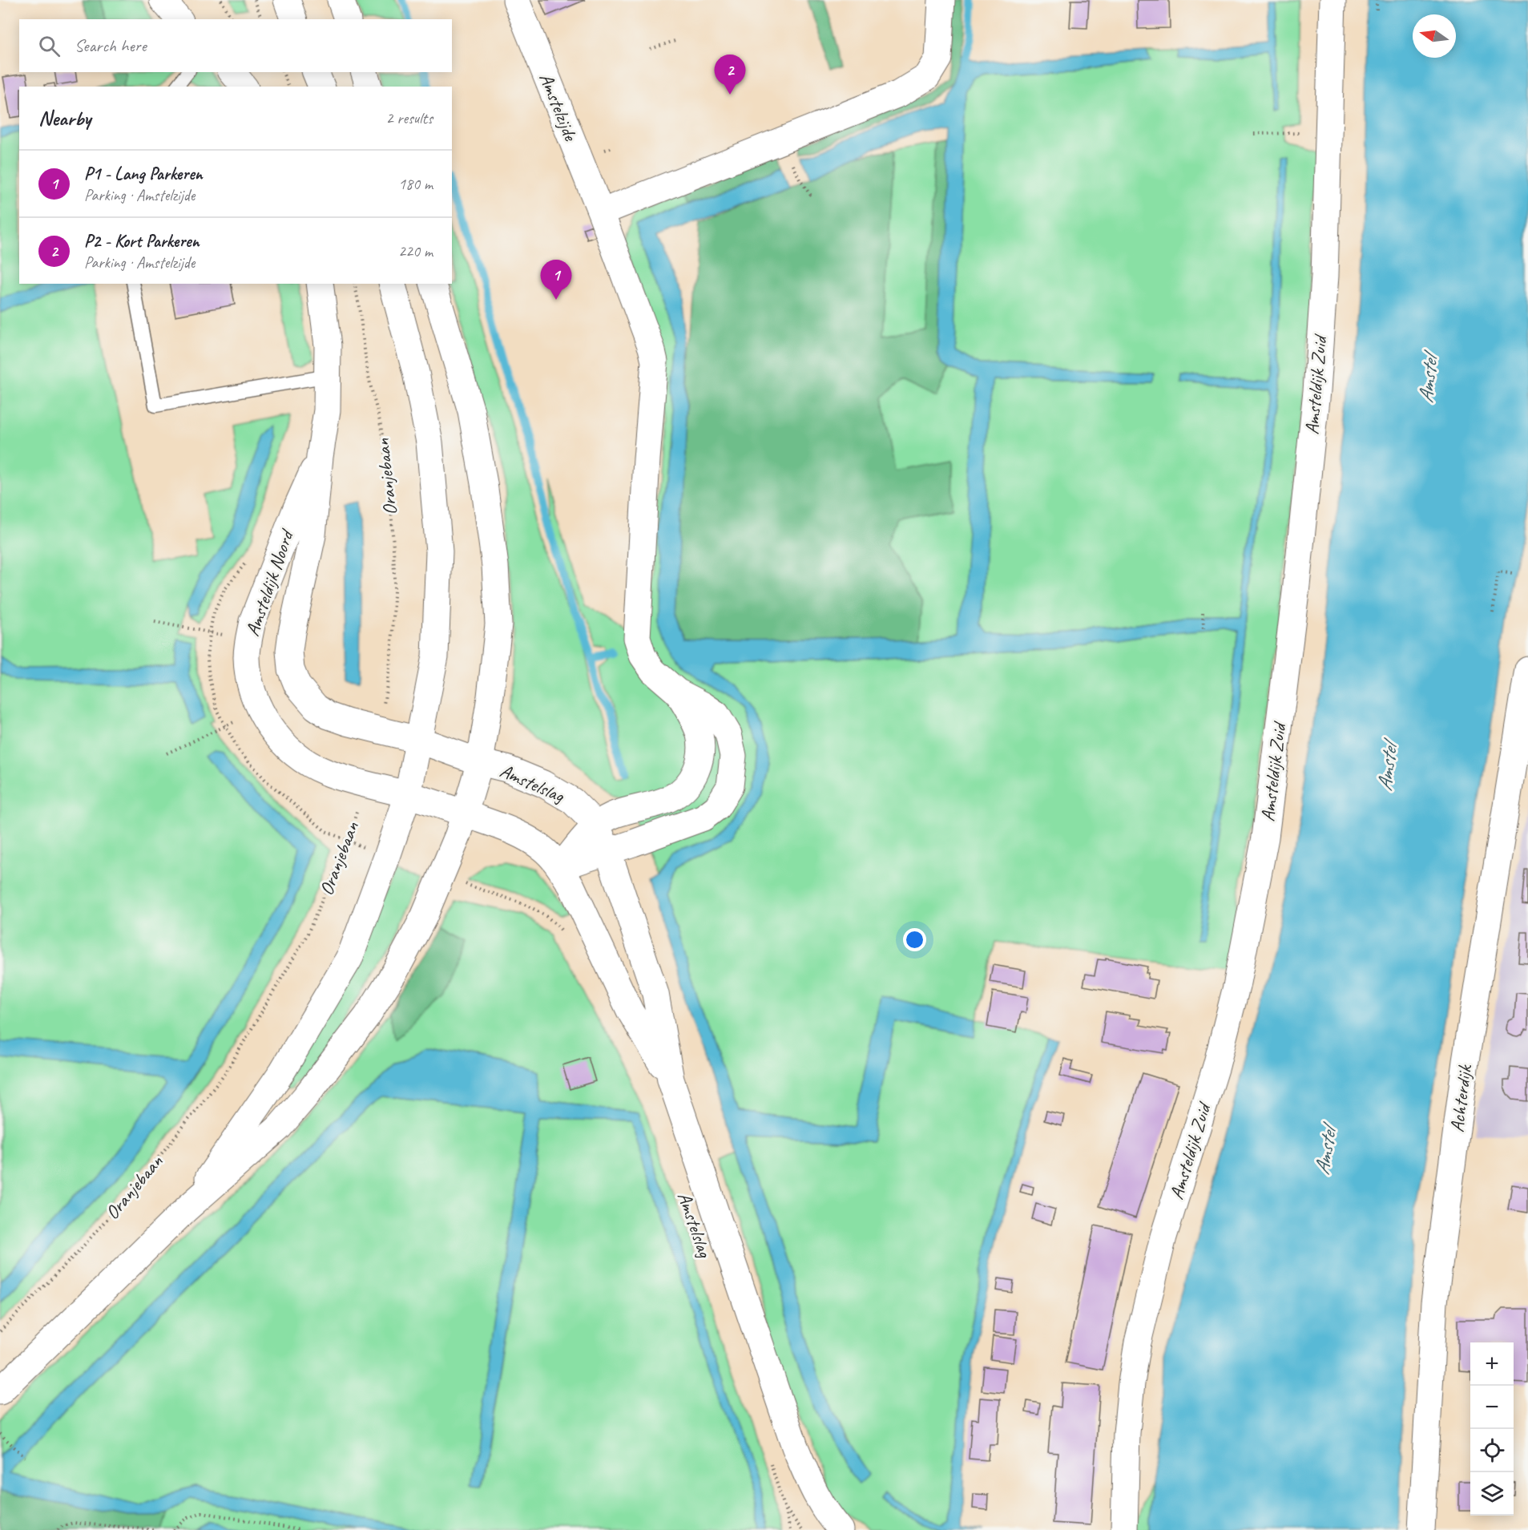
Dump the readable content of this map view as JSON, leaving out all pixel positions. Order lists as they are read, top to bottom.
{
  "streets": {
    "street": [
      "Amstelzijde",
      "Amsteldijk Zuid",
      "Amsteldijk Noord",
      "Amstelslag",
      "Achterdijk"
    ],
    "path": ["Oranjebaan"]
  },
  "crossings": [
    ["Oranjebaan", "Amsteldijk Noord"],
    ["Amsteldijk Noord", "Amstelslag"]
  ],
  "water": ["Amstel"],
  "north": "left",
  "page": {
    "search": "Search here",
    "pins": ["2", "1"],
    "heading": ["Nearby", "2 results"],
    "list": [
      {
        "mark": "1",
        "name": "P1 - Lang Parkeren",
        "note": "Parking · Amstelzijde",
        "value": "180 m"
      },
      {
        "mark": "2",
        "name": "P2 - Kort Parkeren",
        "note": "Parking · Amstelzijde",
        "value": "220 m"
      }
    ],
    "map_buttons": ["+", "−"]
  }
}
